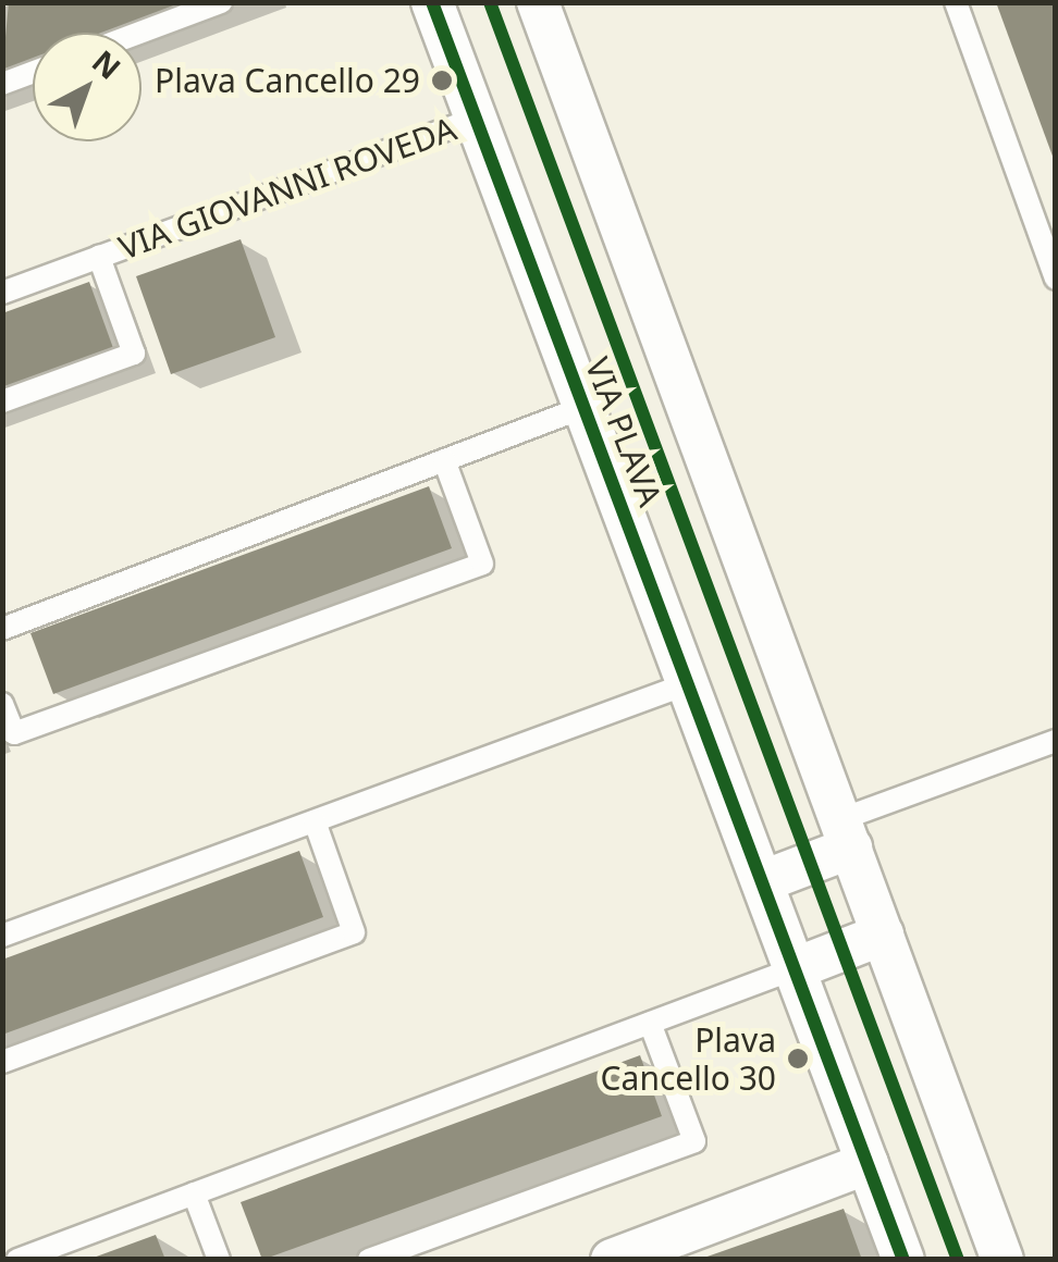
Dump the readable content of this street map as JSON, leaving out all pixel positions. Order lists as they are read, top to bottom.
{
  "streets": {
    "street": ["VIA PLAVA"],
    "lane": ["VIA GIOVANNI ROVEDA"]
  },
  "crossings": [
    ["VIA GIOVANNI ROVEDA", "VIA PLAVA"]
  ],
  "places": ["Plava Cancello 29", "Plava Cancello 30"],
  "north": "top right"
}
